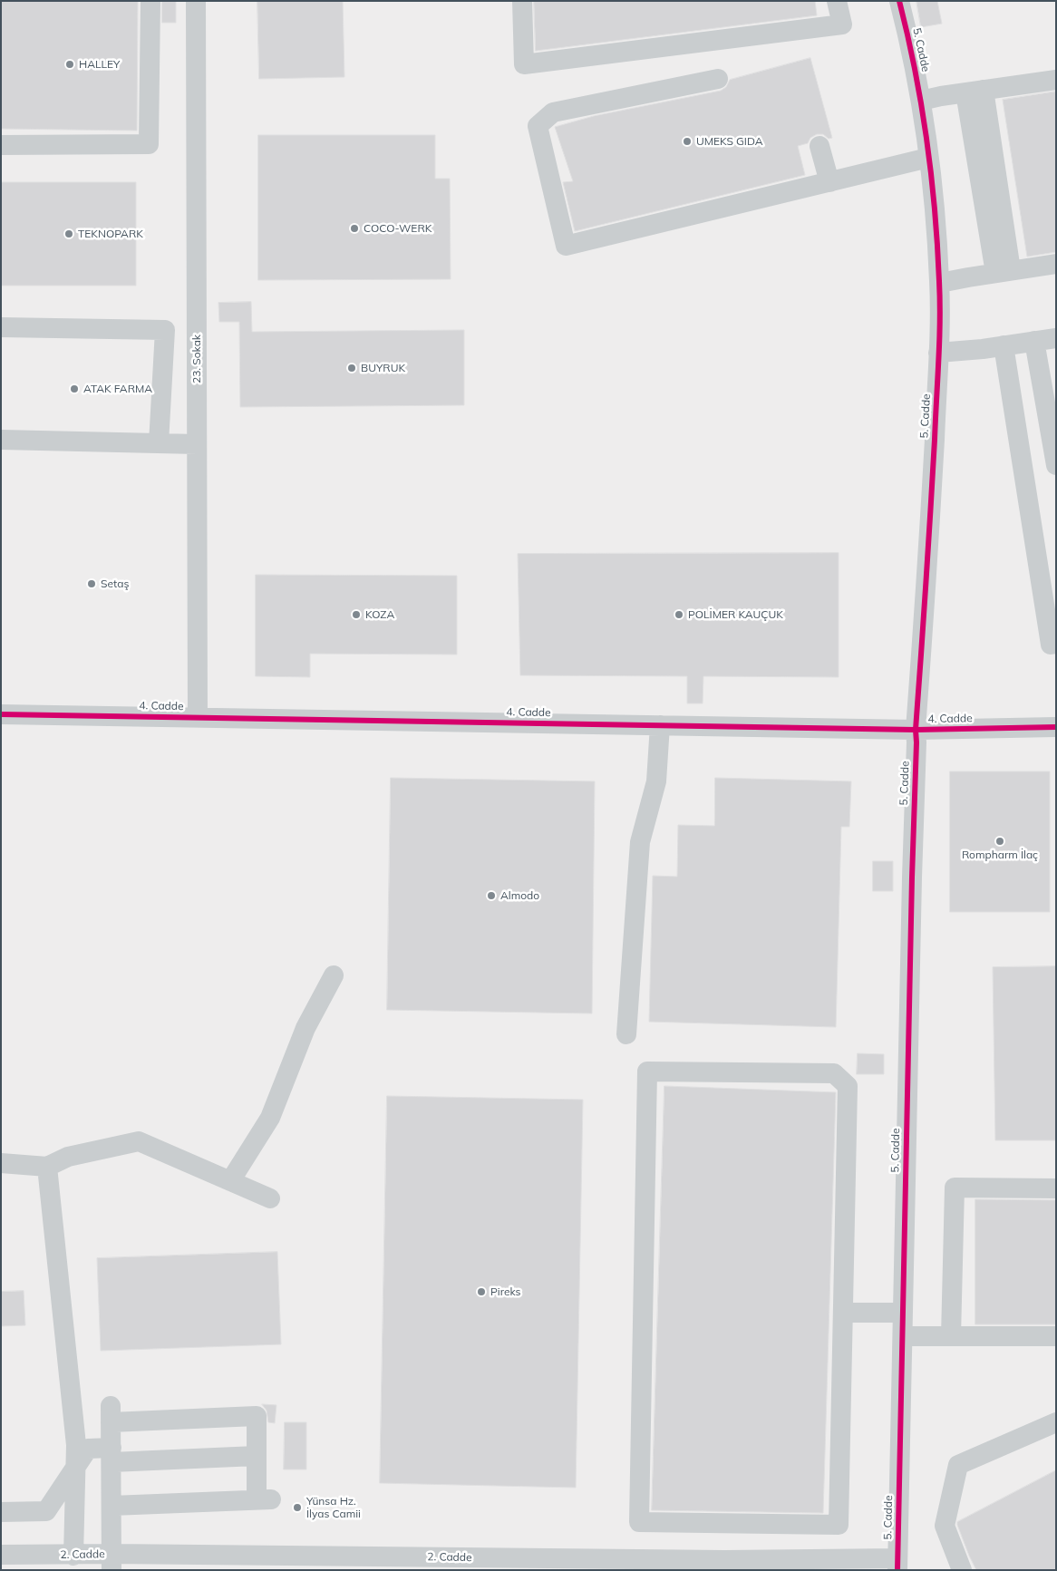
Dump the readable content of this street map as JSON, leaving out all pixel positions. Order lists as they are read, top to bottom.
{
  "streets": {
    "street": [
      "5. Cadde",
      "23. Sokak",
      "4. Cadde",
      "2. Cadde"
    ]
  },
  "crossings": [
    ["5. Cadde", "4. Cadde"],
    ["5. Cadde", "2. Cadde"],
    ["23. Sokak", "4. Cadde"]
  ],
  "places": [
    "HALLEY",
    "UMEKS GIDA",
    "COCO-WERK",
    "TEKNOPARK",
    "BUYRUK",
    "ATAK FARMA",
    "Setaş",
    "KOZA",
    "POLİMER KAUÇUK",
    "Rompharm İlaç",
    "Almodo",
    "Pireks",
    "Yünsa Hz. İlyas Camii"
  ]
}
